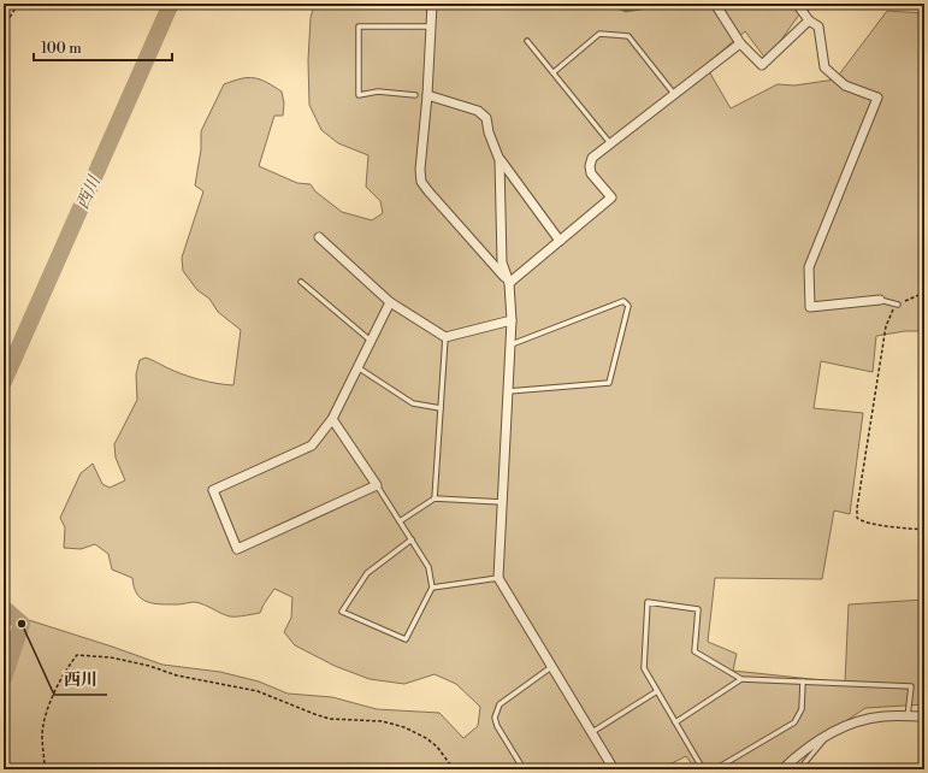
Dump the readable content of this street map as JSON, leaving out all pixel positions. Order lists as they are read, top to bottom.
{
  "water": ["西川"],
  "places": ["西川"],
  "scale_bar": "100 m"
}
